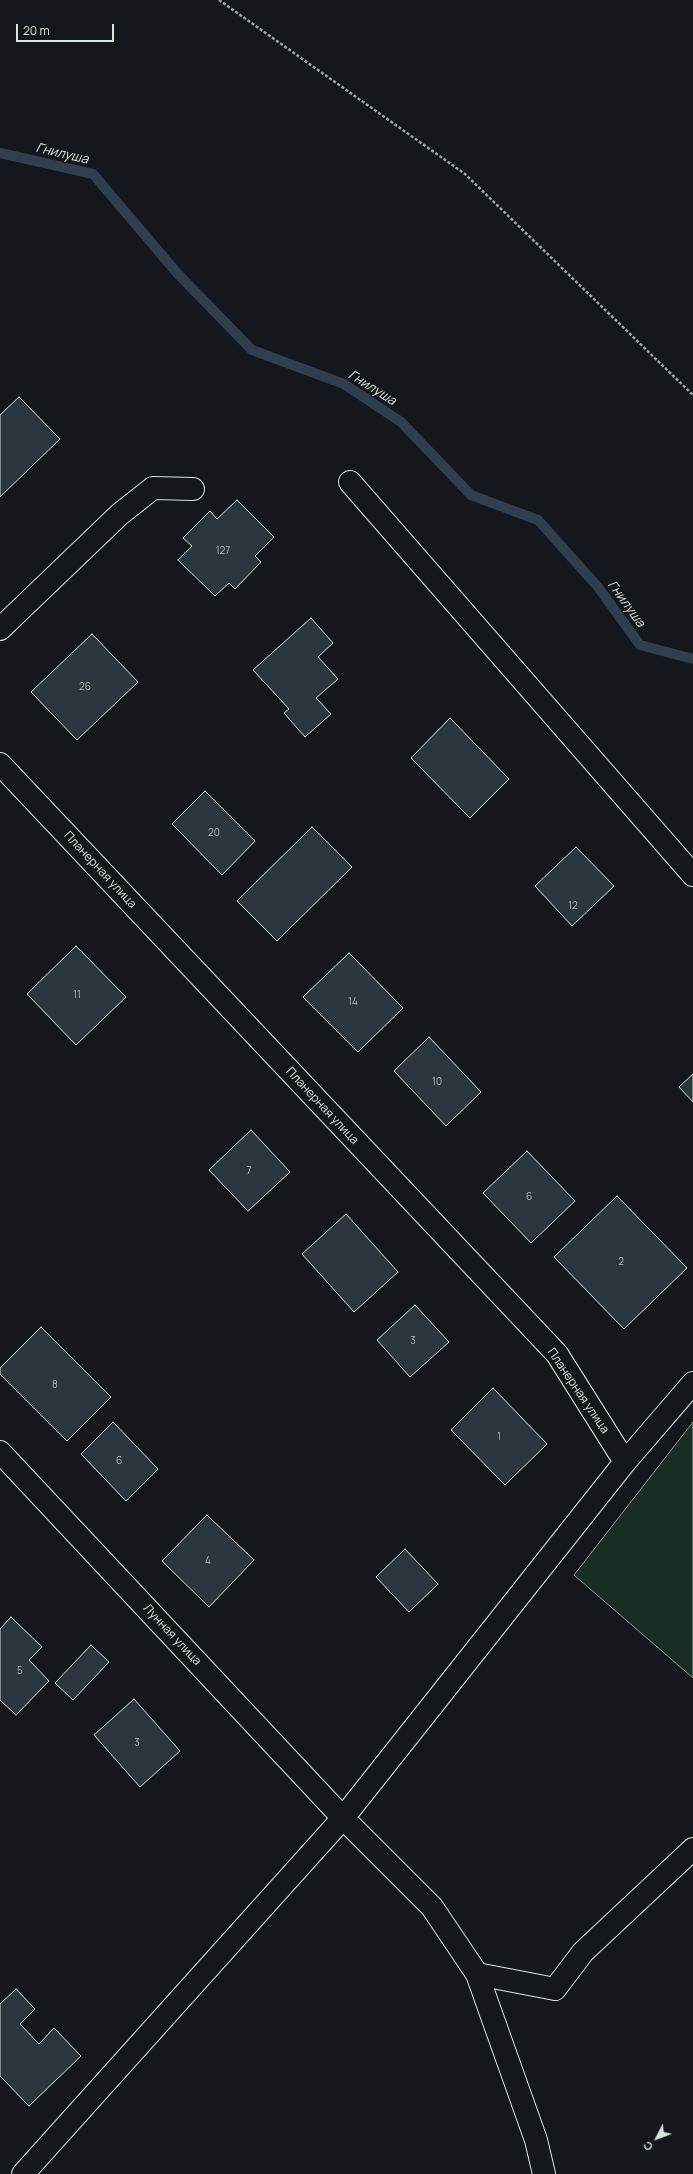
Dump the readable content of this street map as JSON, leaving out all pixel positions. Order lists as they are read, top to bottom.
{
  "streets": {
    "street": ["Планерная улица", "Лунная улица"]
  },
  "water": ["Гнилуша"],
  "house_numbers": [
    "127",
    "26",
    "20",
    "12",
    "11",
    "14",
    "10",
    "7",
    "6",
    "2",
    "3",
    "8",
    "1",
    "6",
    "4",
    "5",
    "3"
  ],
  "scale_bar": "20 m",
  "north": "bottom left"
}
